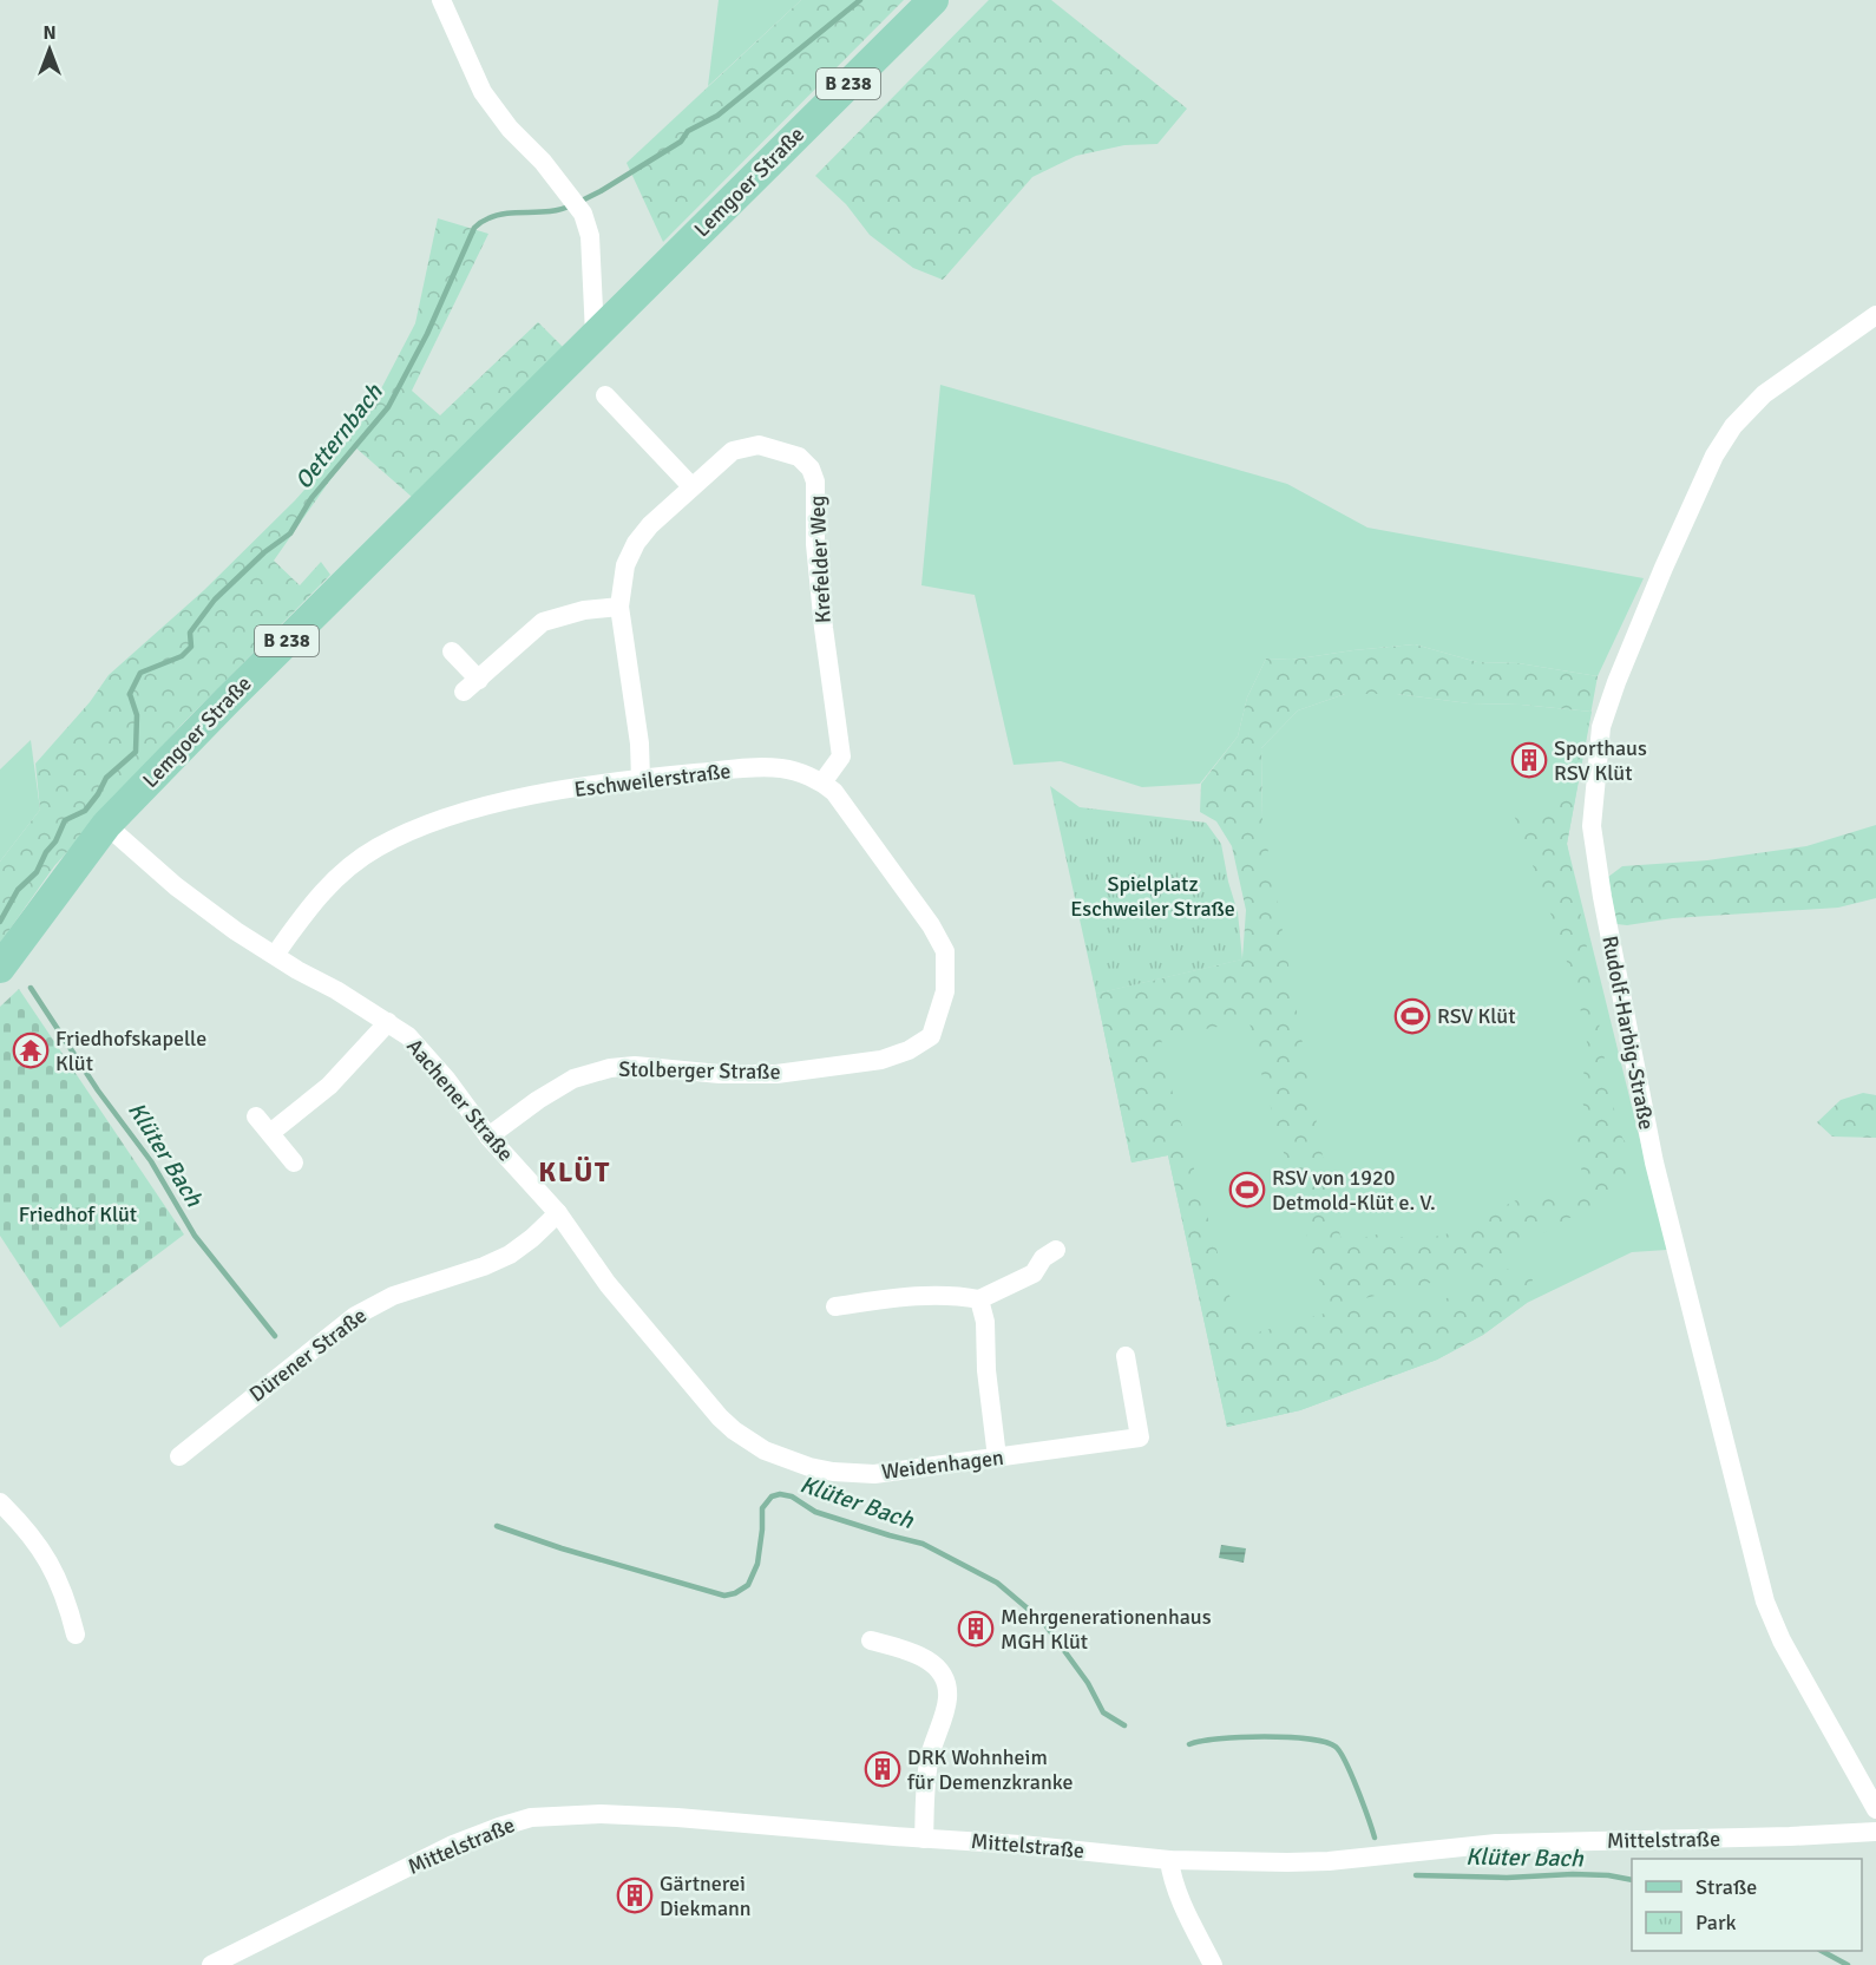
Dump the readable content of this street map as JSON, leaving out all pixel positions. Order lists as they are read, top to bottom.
{
  "streets": {
    "main road": ["B 238", "Lemgoer Straße"],
    "street": [
      "Krefelder Weg",
      "Eschweilerstraße",
      "Rudolf-Harbig-Straße",
      "Stolberger Straße",
      "Aachener Straße",
      "Dürener Straße",
      "Weidenhagen",
      "Mittelstraße"
    ]
  },
  "crossings": [
    ["Lemgoer Straße", "Aachener Straße"],
    ["Krefelder Weg", "Eschweilerstraße"],
    ["Eschweilerstraße", "Stolberger Straße"],
    ["Eschweilerstraße", "Aachener Straße"],
    ["Stolberger Straße", "Aachener Straße"],
    ["Aachener Straße", "Dürener Straße"],
    ["Aachener Straße", "Weidenhagen"]
  ],
  "districts": ["KLÜT"],
  "water": ["Oetternbach", "Klüter Bach"],
  "parks": ["Spielplatz Eschweiler Straße", "Friedhof Klüt"],
  "places": {
    "building": [
      "Sporthaus RSV Klüt",
      "Mehrgenerationenhaus MGH Klüt",
      "DRK Wohnheim für Demenzkranke",
      "Gärtnerei Diekmann"
    ],
    "sports": ["RSV Klüt", "RSV von 1920 Detmold-Klüt e. V."],
    "temple": ["Friedhofskapelle Klüt"]
  },
  "legend": ["Straße", "Park"],
  "north": "top"
}
